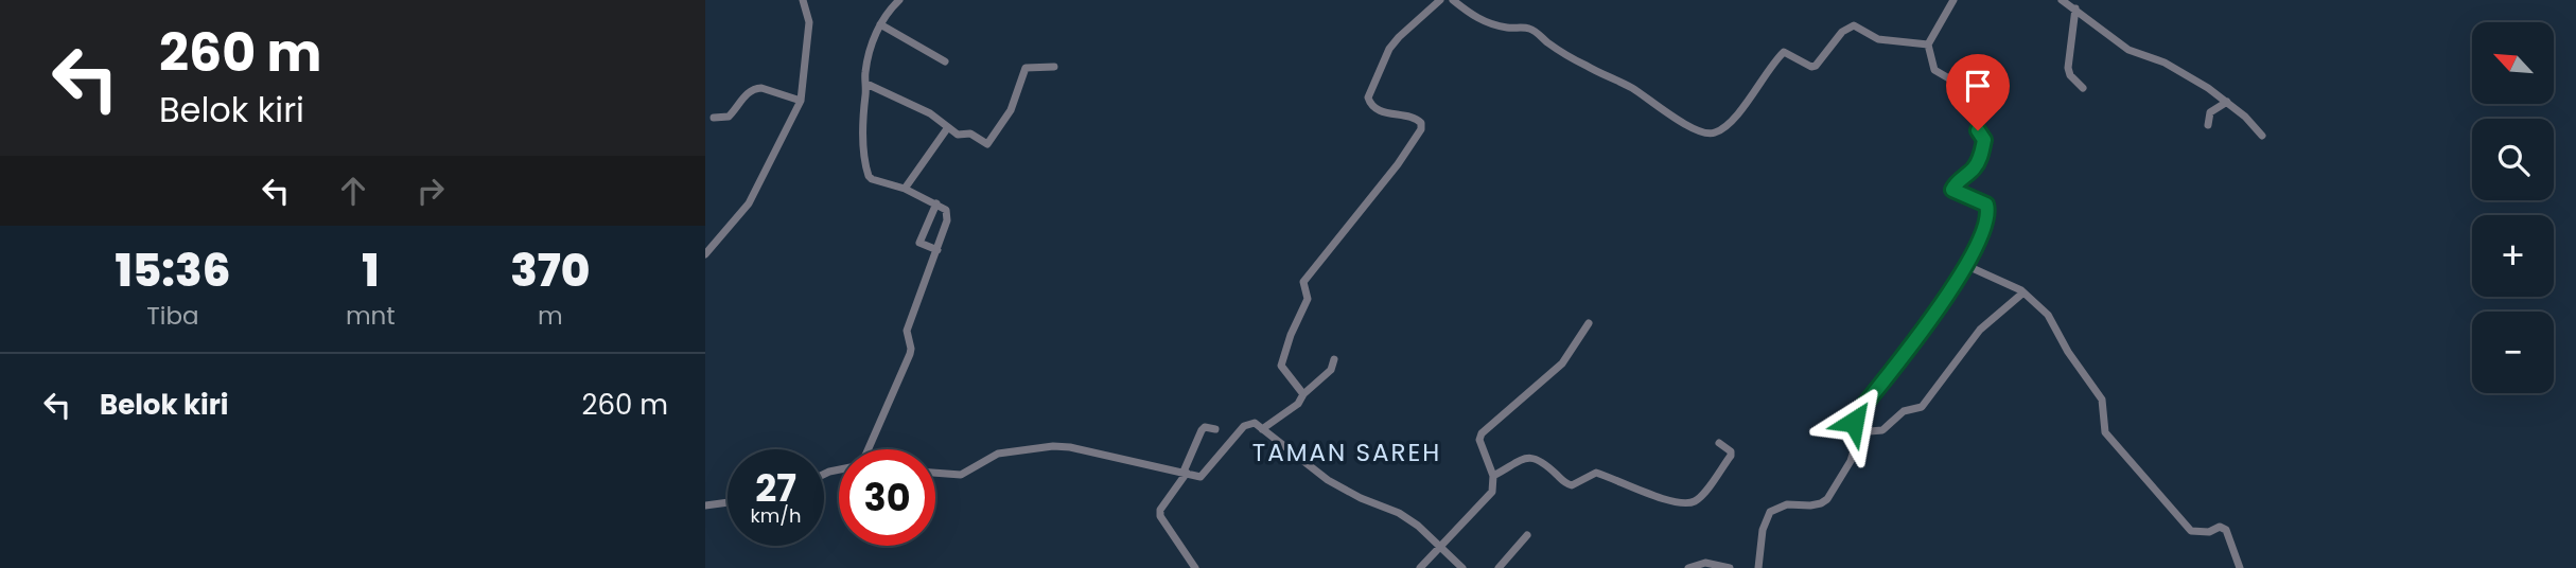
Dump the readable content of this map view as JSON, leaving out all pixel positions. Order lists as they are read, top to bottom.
{
  "districts": ["TAMAN SAREH"],
  "north": "top left",
  "page": {
    "turn": ["260 m", "Belok kiri"],
    "map_buttons": ["+", "−"],
    "eta": [
      "15:36",
      "Tiba",
      "1",
      "mnt",
      "370",
      "m"
    ],
    "list": [
      {
        "name": "Belok kiri",
        "value": "260 m"
      }
    ],
    "speed": "27 km/h",
    "limit": "30"
  }
}
